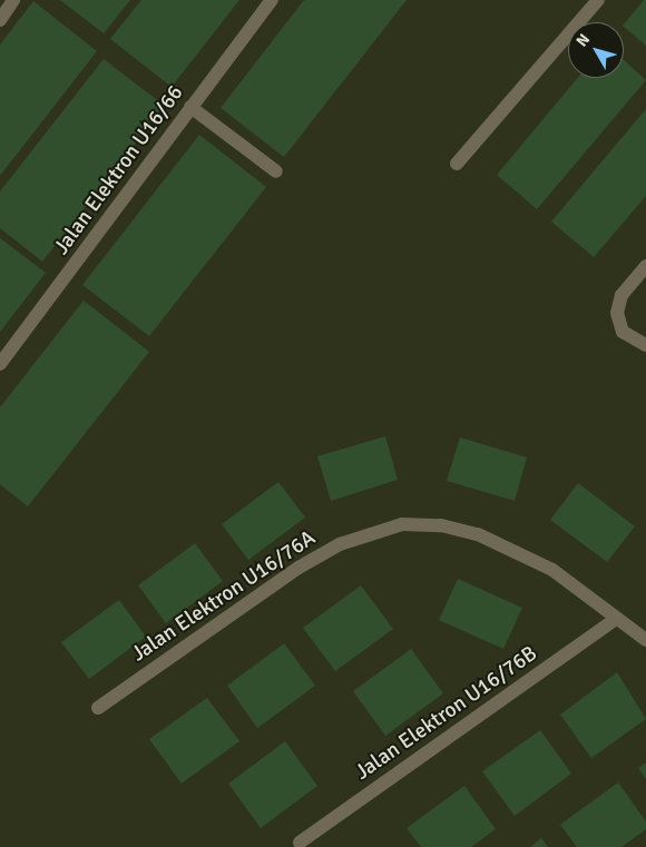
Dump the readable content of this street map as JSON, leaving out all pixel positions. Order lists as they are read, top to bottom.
{
  "streets": {
    "street": ["Jalan Elektron U16/66", "Jalan Elektron U16/76A", "Jalan Elektron U16/76B"]
  },
  "crossings": [
    ["Jalan Elektron U16/76A", "Jalan Elektron U16/76B"]
  ],
  "north": "top left"
}
